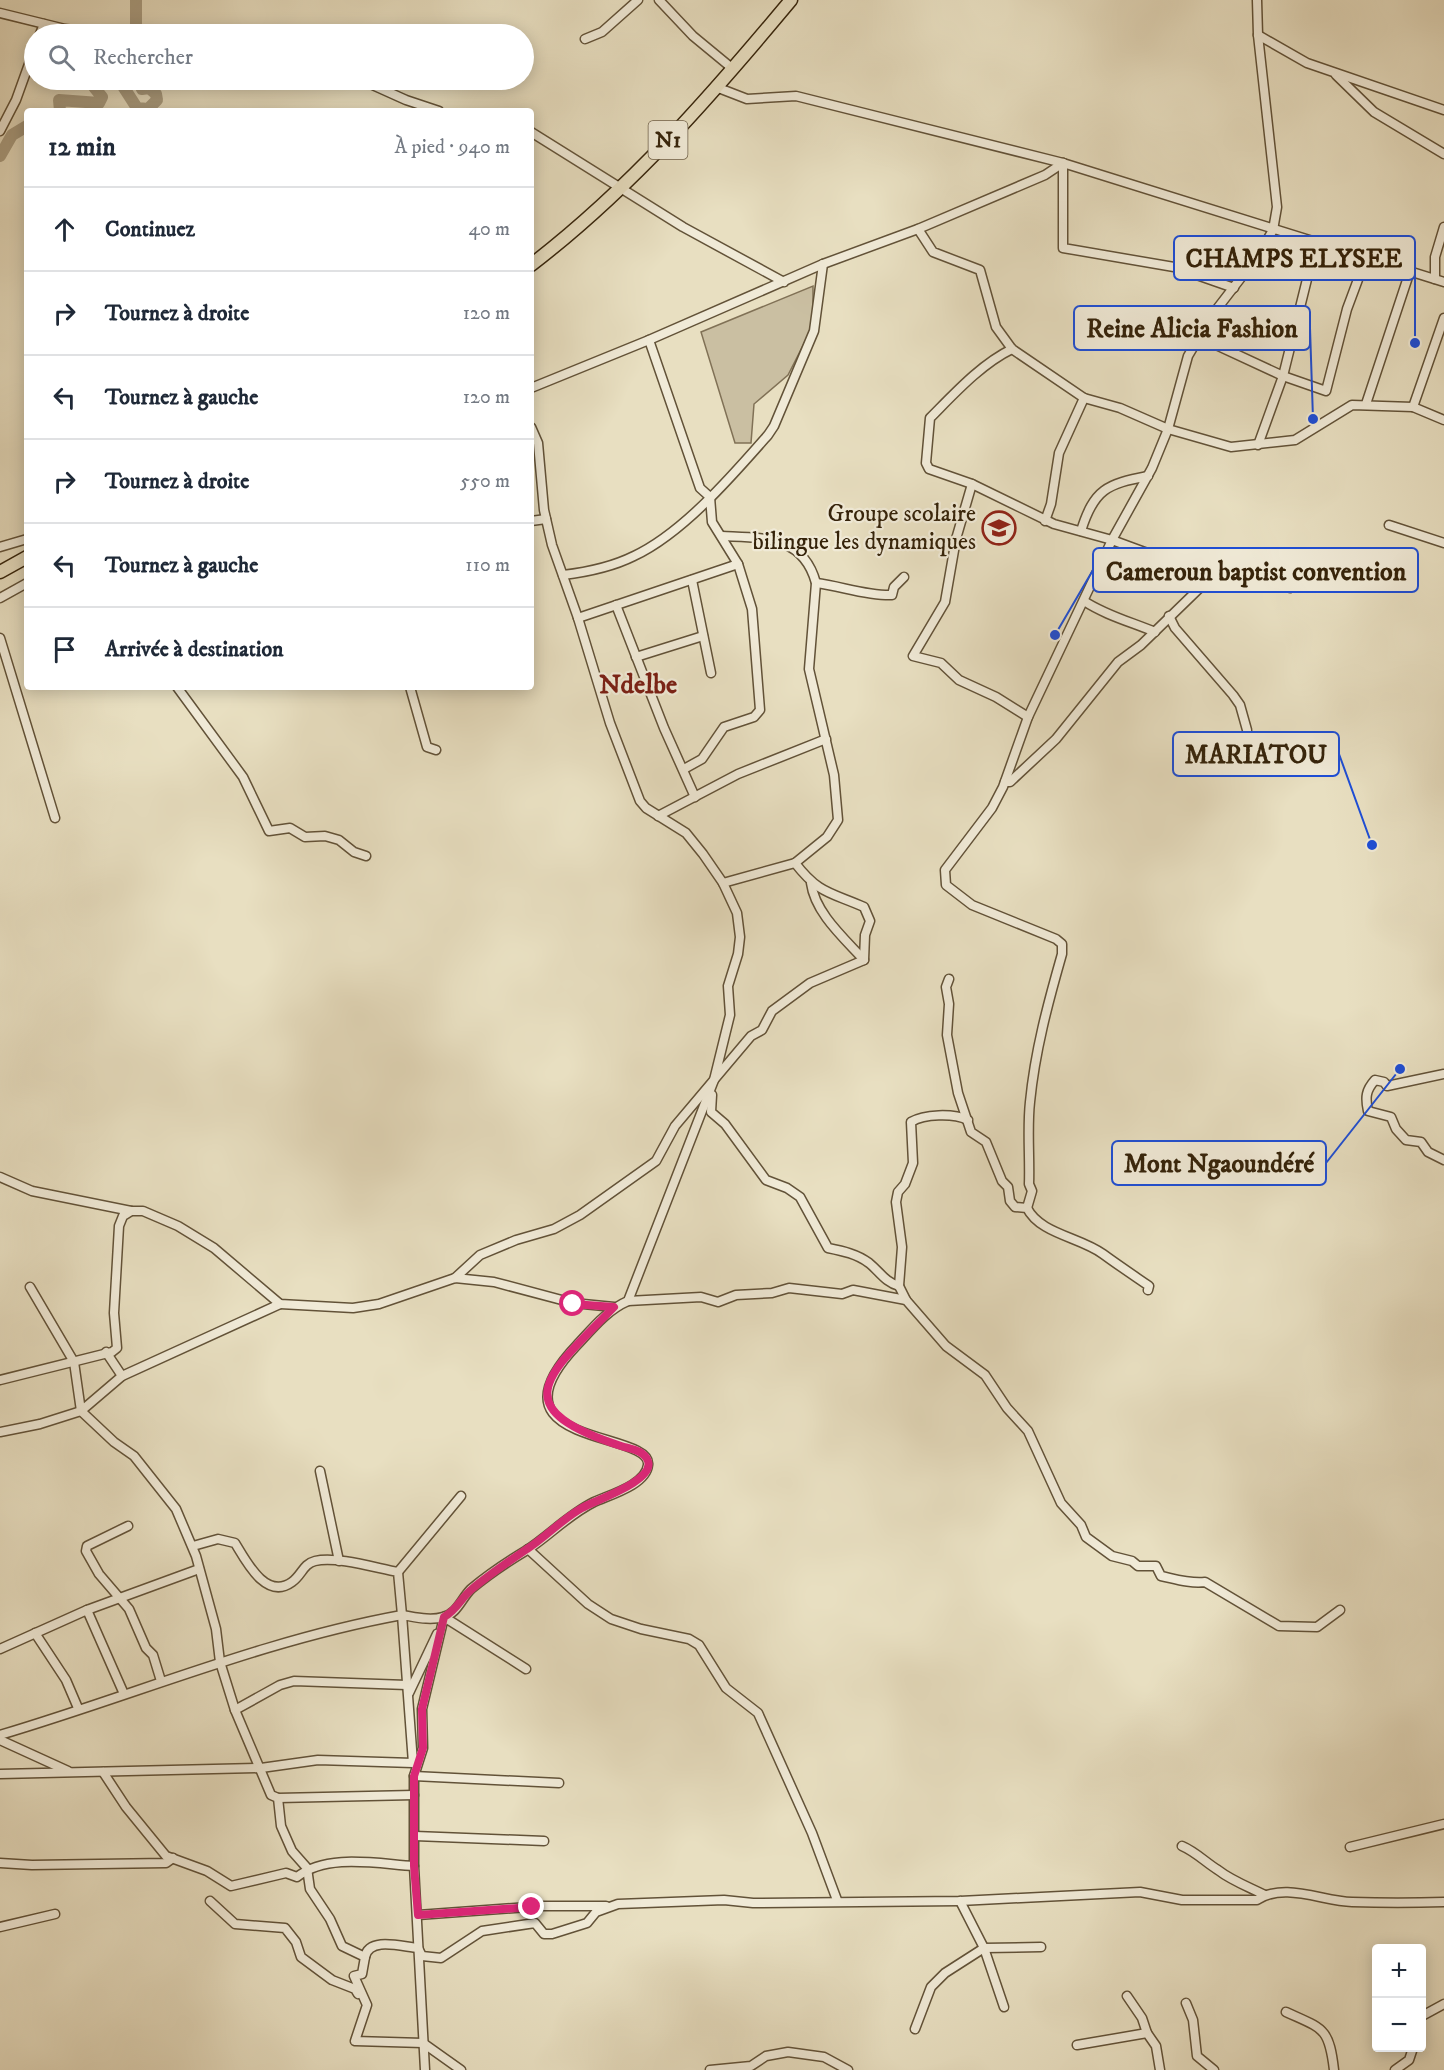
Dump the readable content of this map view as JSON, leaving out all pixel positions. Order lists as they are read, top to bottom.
{
  "streets": {
    "highway": ["N1"]
  },
  "districts": ["Ndelbe"],
  "places": {
    "other": [
      "CHAMPS ELYSEE",
      "Reine Alicia Fashion",
      "Cameroun baptist convention",
      "MARIATOU",
      "Mont Ngaoundéré"
    ],
    "school or university": ["Groupe scolaire bilingue les dynamiques"]
  },
  "page": {
    "search": "Rechercher",
    "heading": ["12 min", "À pied · 940 m"],
    "list": [
      ["Continuez", "40 m"],
      ["Tournez à droite", "120 m"],
      ["Tournez à gauche", "120 m"],
      ["Tournez à droite", "550 m"],
      ["Tournez à gauche", "110 m"],
      "Arrivée à destination"
    ],
    "map_buttons": ["+", "−"]
  }
}
